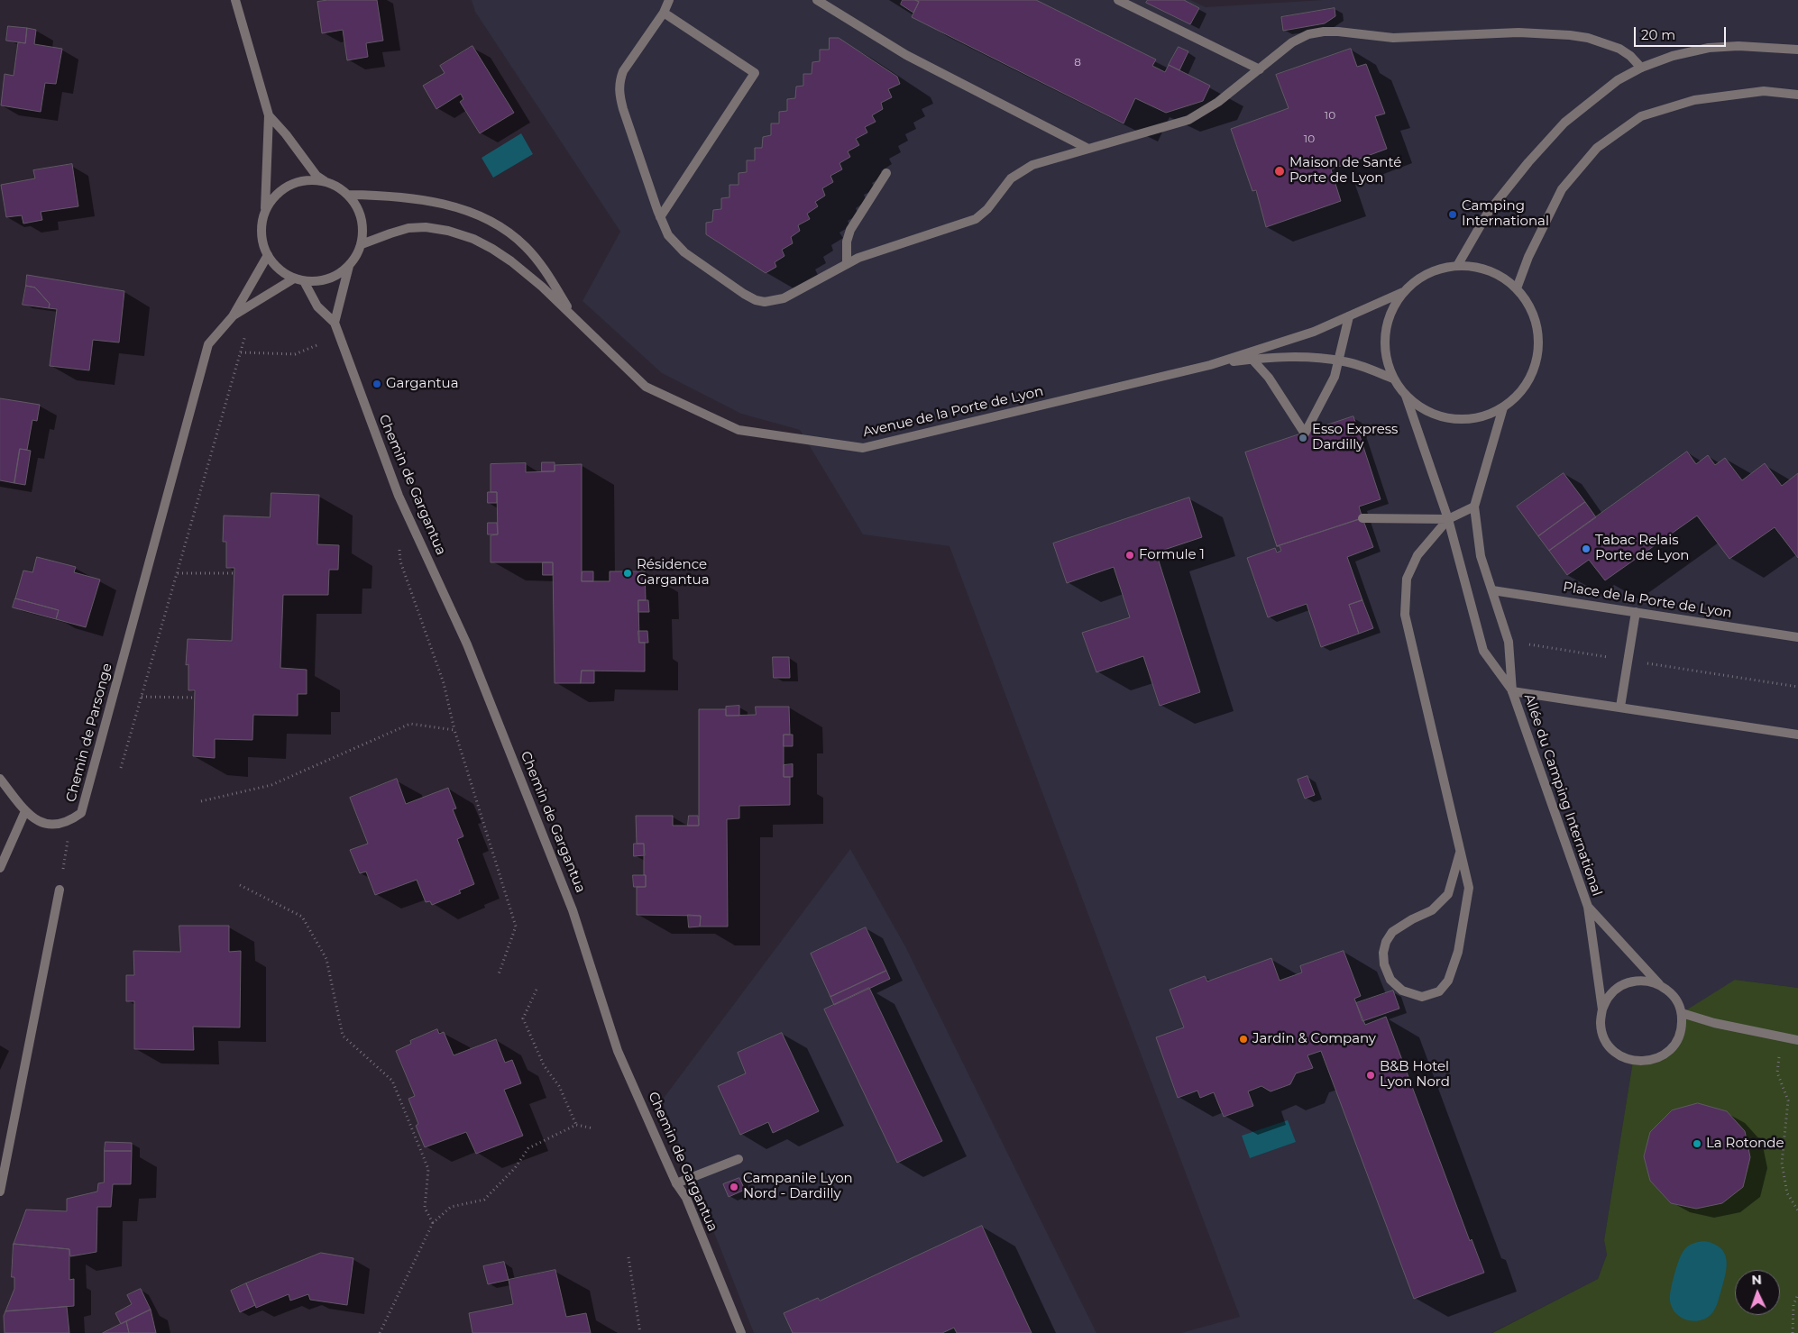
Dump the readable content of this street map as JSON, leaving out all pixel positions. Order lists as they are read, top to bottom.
{
  "streets": {
    "street": [
      "Avenue de la Porte de Lyon",
      "Chemin de Gargantua",
      "Place de la Porte de Lyon",
      "Chemin de Parsonge",
      "Allée du Camping International"
    ]
  },
  "crossings": [
    ["Avenue de la Porte de Lyon", "Chemin de Gargantua"],
    ["Avenue de la Porte de Lyon", "Chemin de Parsonge"],
    ["Avenue de la Porte de Lyon", "Allée du Camping International"],
    ["Chemin de Gargantua", "Chemin de Parsonge"],
    ["Place de la Porte de Lyon", "Allée du Camping International"]
  ],
  "places": [
    "Maison de Santé Porte de Lyon",
    "Camping International",
    "Gargantua",
    "Esso Express Dardilly",
    "Tabac Relais Porte de Lyon",
    "Formule 1",
    "Résidence Gargantua",
    "Jardin & Company",
    "B&B Hotel Lyon Nord",
    "La Rotonde",
    "Campanile Lyon Nord - Dardilly"
  ],
  "house_numbers": ["8", "10", "10"],
  "scale_bar": "20 m",
  "north": "top"
}
